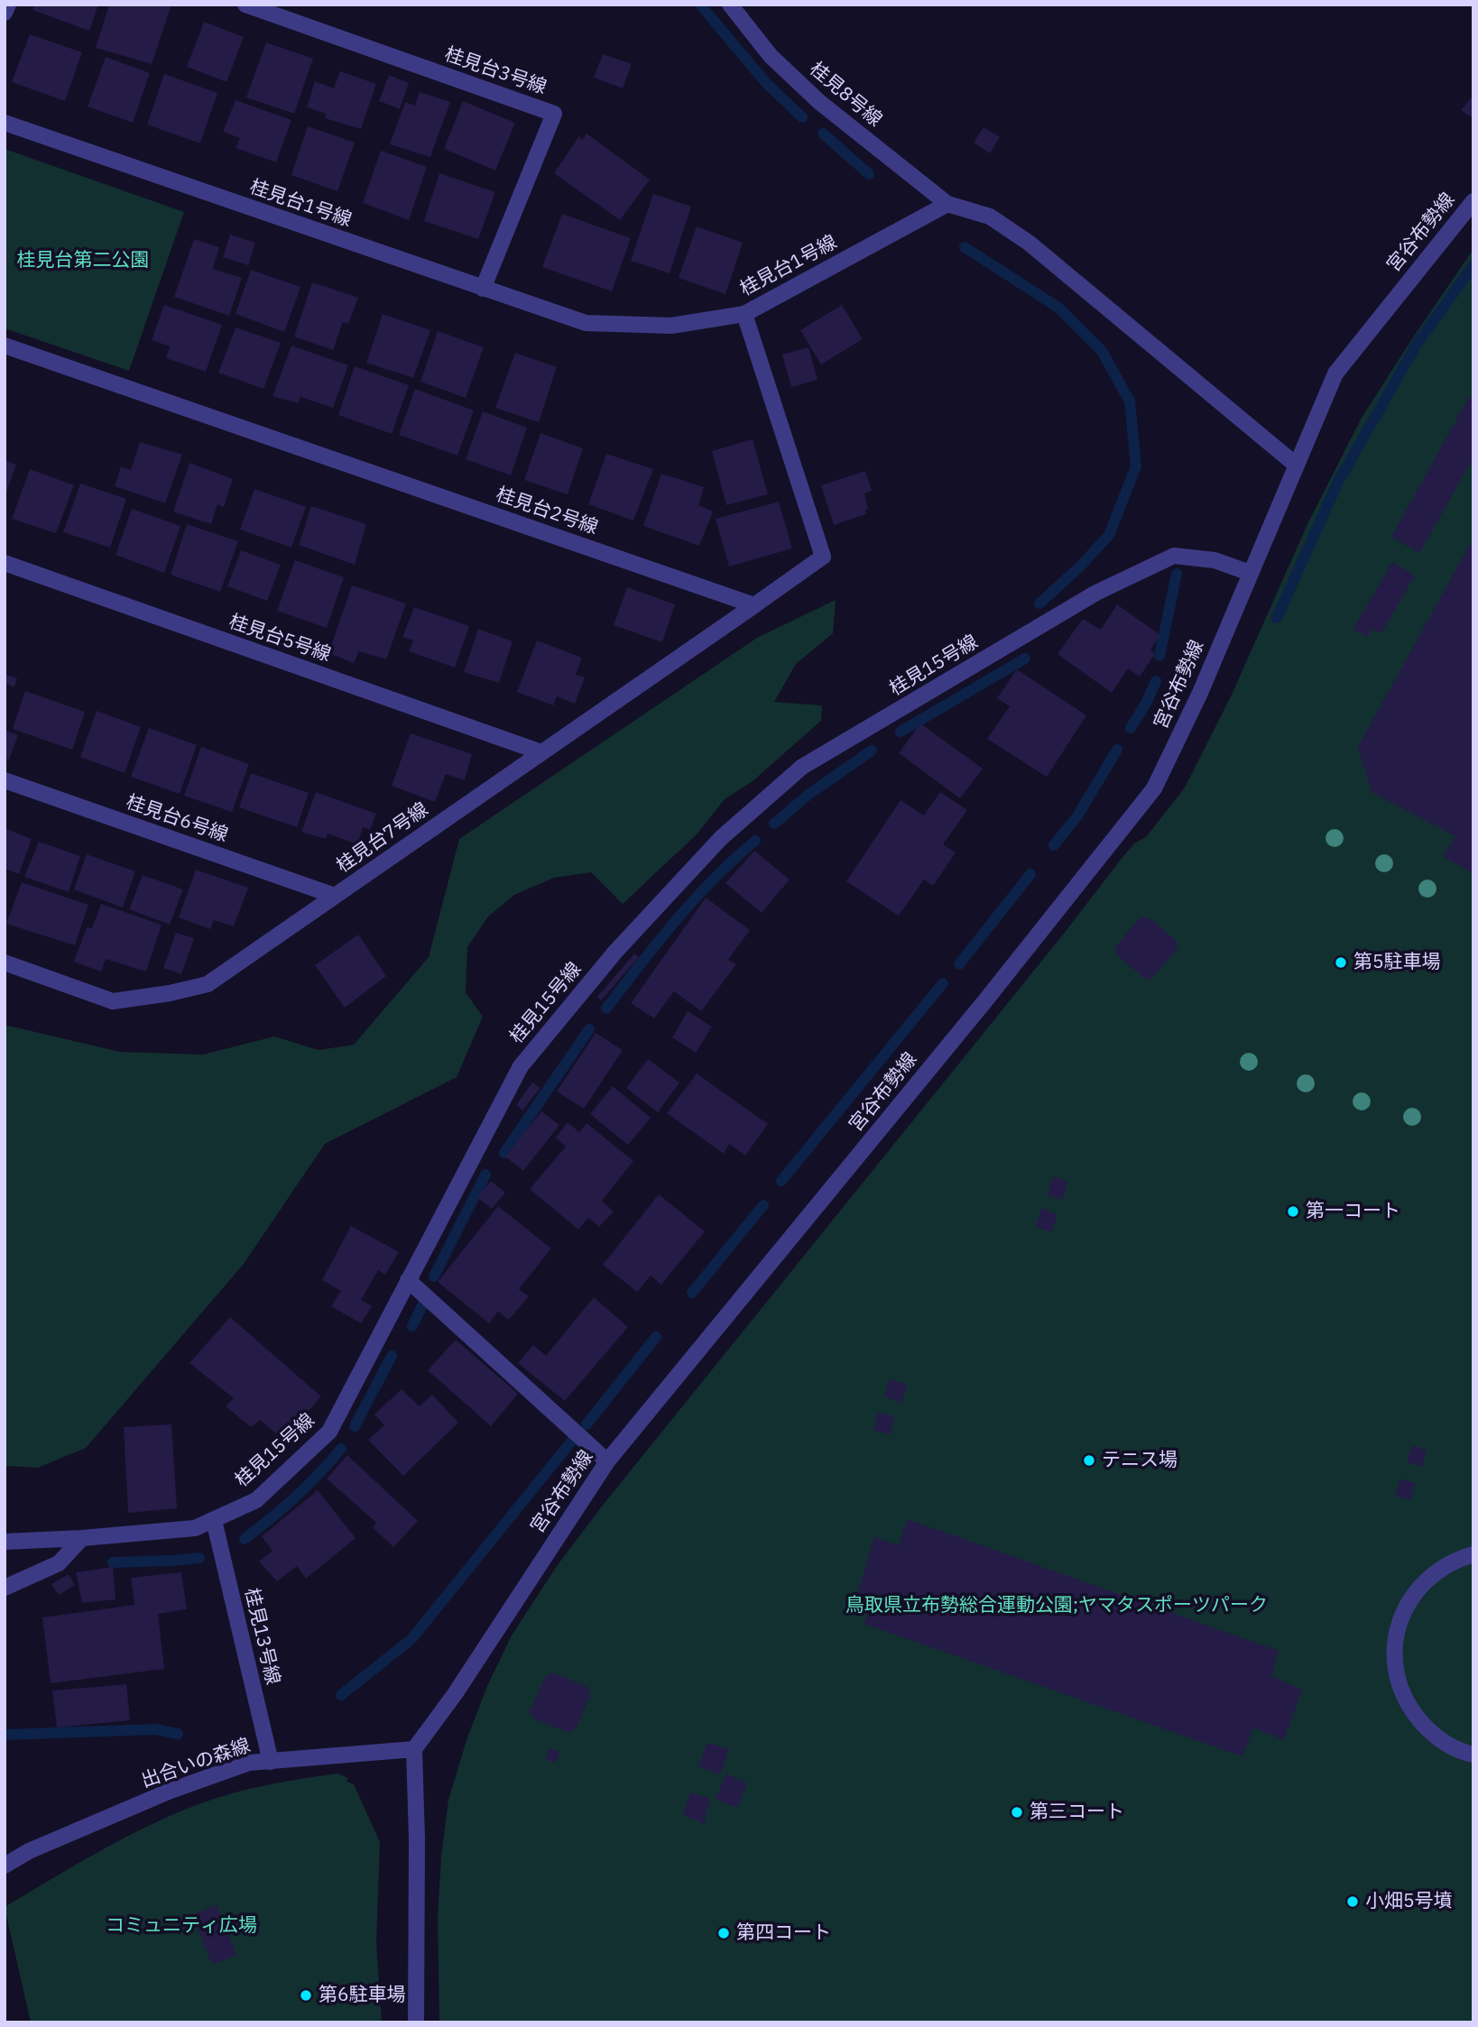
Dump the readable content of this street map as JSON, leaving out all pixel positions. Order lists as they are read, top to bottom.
{
  "streets": {
    "street": [
      "桂見台3号線",
      "桂見8号線",
      "桂見台1号線",
      "宮谷布勢線",
      "桂見台2号線",
      "桂見台5号線",
      "桂見15号線",
      "桂見台6号線",
      "桂見台7号線",
      "桂見13号線",
      "出合いの森線"
    ]
  },
  "crossings": [
    ["桂見台3号線", "桂見台1号線"],
    ["桂見8号線", "桂見台1号線"],
    ["宮谷布勢線", "桂見15号線"],
    ["宮谷布勢線", "出合いの森線"],
    ["桂見台2号線", "桂見台7号線"],
    ["桂見台5号線", "桂見台7号線"],
    ["桂見15号線", "桂見13号線"],
    ["桂見台6号線", "桂見台7号線"],
    ["桂見13号線", "出合いの森線"]
  ],
  "parks": ["桂見台第二公園", "鳥取県立布勢総合運動公園;ヤマタスポーツパーク", "コミュニティ広場"],
  "places": [
    "第5駐車場",
    "第一コート",
    "テニス場",
    "第三コート",
    "小畑5号墳",
    "第四コート",
    "第6駐車場"
  ]
}
